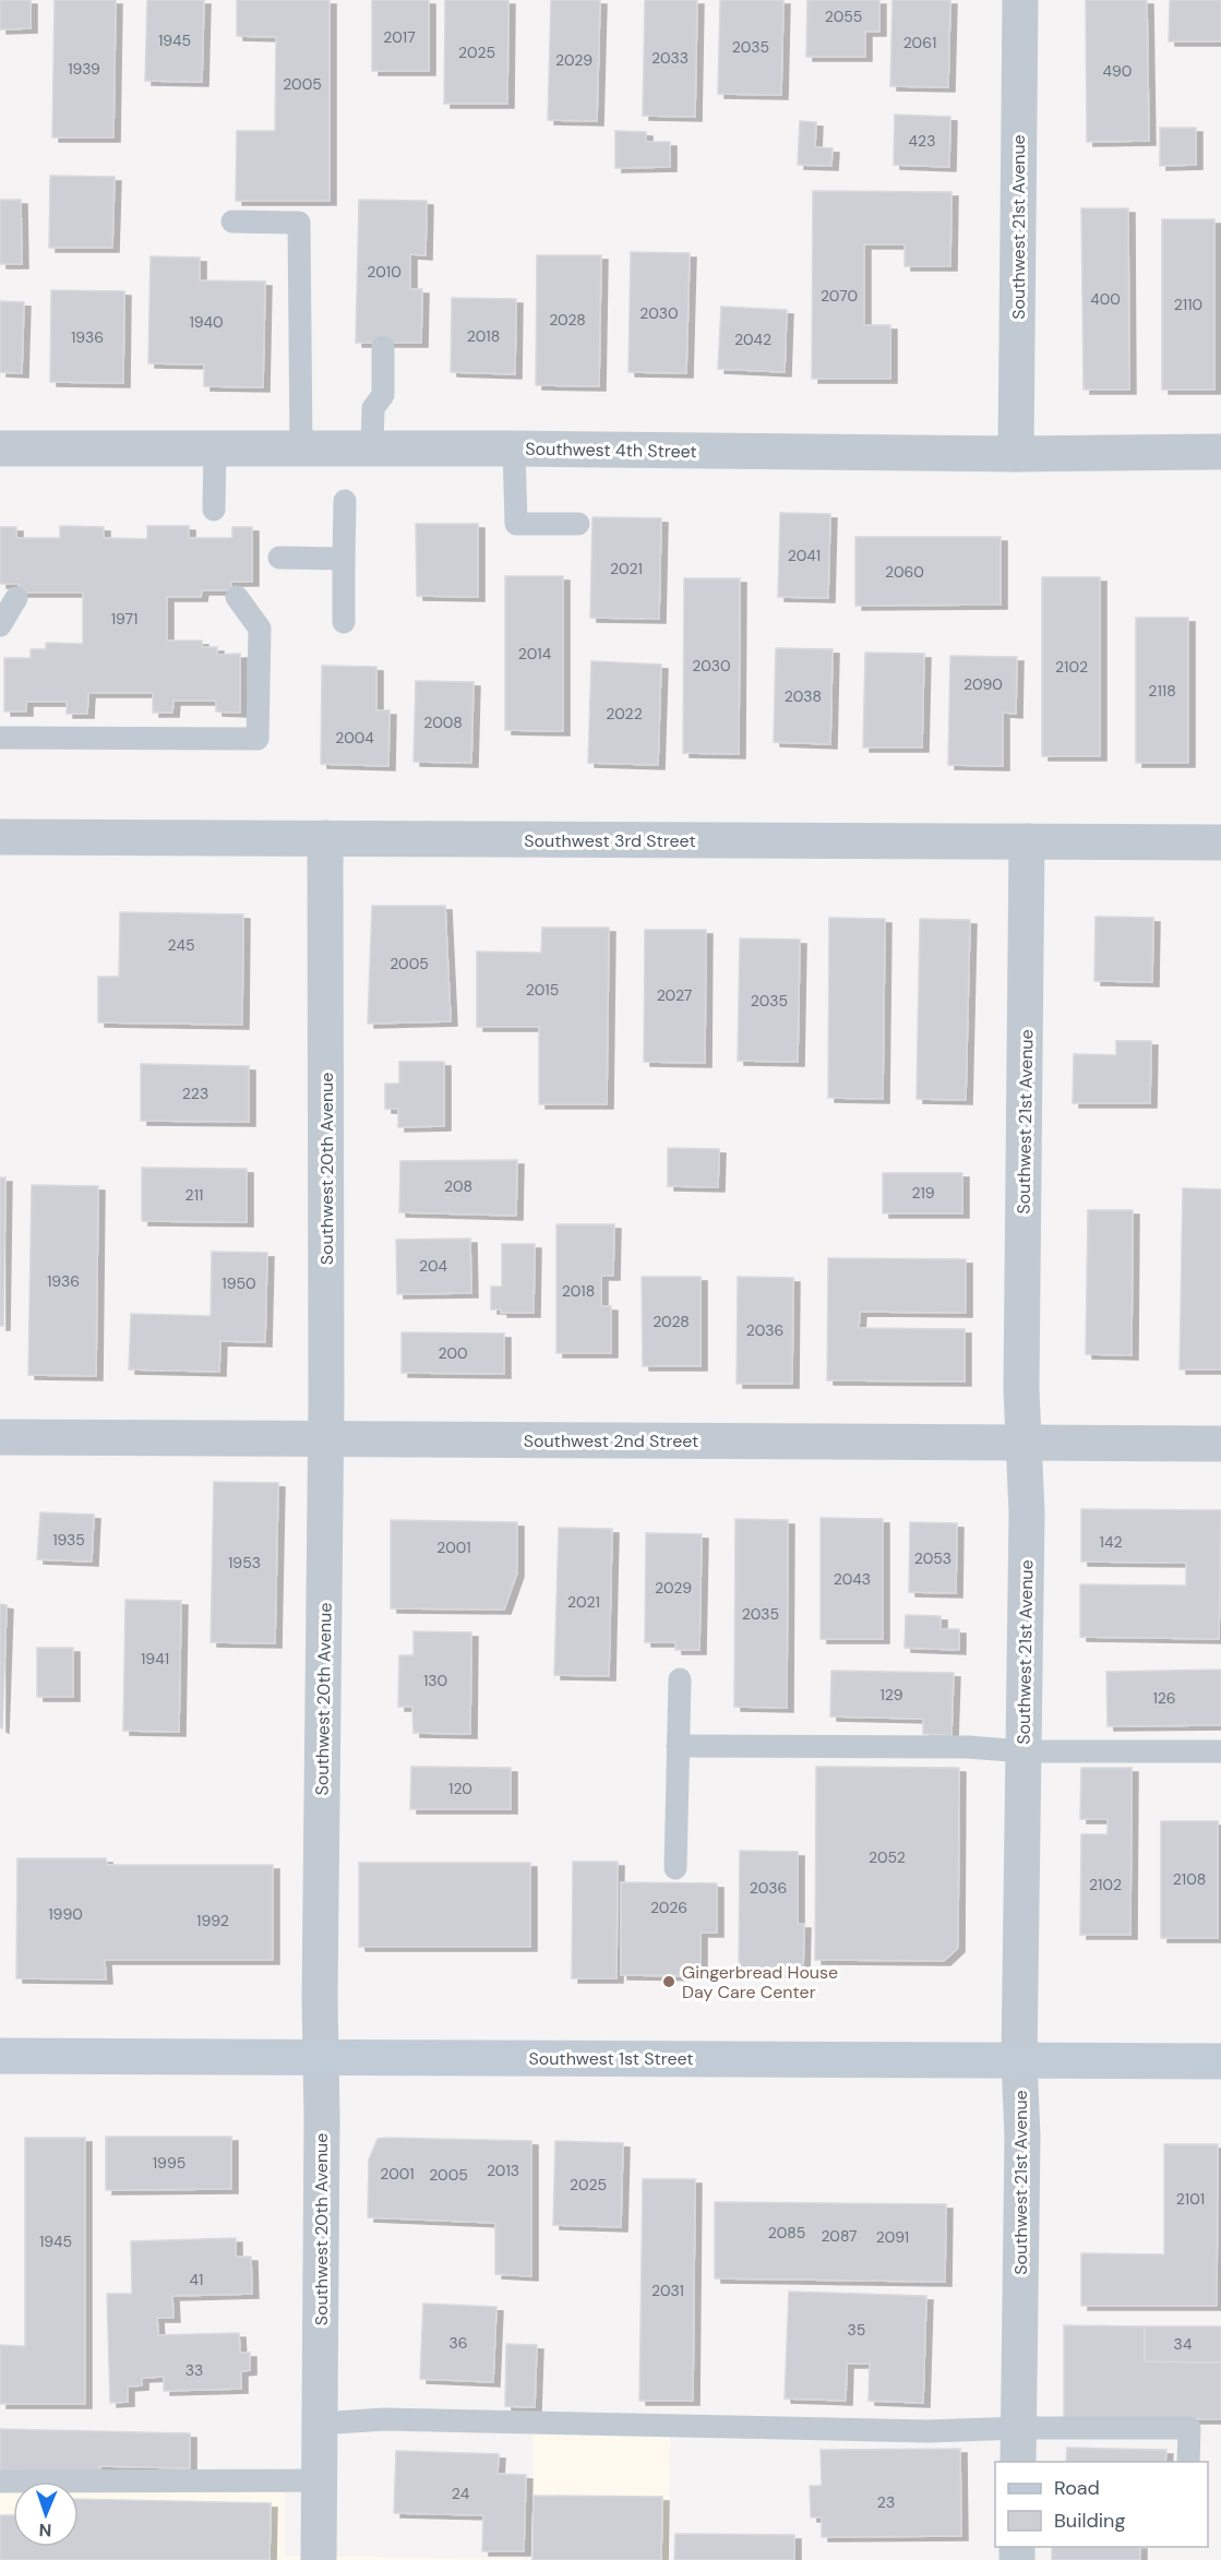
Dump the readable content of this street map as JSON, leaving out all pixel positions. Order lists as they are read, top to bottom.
{
  "streets": {
    "main road": ["Southwest 1st Street"],
    "street": [
      "Southwest 21st Avenue",
      "Southwest 4th Street",
      "Southwest 3rd Street",
      "Southwest 20th Avenue",
      "Southwest 2nd Street"
    ]
  },
  "crossings": [
    ["Southwest 21st Avenue", "Southwest 4th Street"],
    ["Southwest 21st Avenue", "Southwest 3rd Street"],
    ["Southwest 21st Avenue", "Southwest 2nd Street"],
    ["Southwest 21st Avenue", "Southwest 1st Street"],
    ["Southwest 3rd Street", "Southwest 20th Avenue"],
    ["Southwest 20th Avenue", "Southwest 2nd Street"],
    ["Southwest 20th Avenue", "Southwest 1st Street"]
  ],
  "places": ["Gingerbread House Day Care Center"],
  "house_numbers": [
    "2055",
    "2017",
    "1945",
    "2061",
    "2035",
    "2025",
    "2033",
    "2029",
    "1939",
    "490",
    "2005",
    "423",
    "2010",
    "2070",
    "400",
    "2110",
    "2030",
    "2028",
    "1940",
    "2018",
    "1936",
    "2042",
    "2041",
    "2021",
    "2060",
    "1971",
    "2014",
    "2030",
    "2102",
    "2090",
    "2118",
    "2038",
    "2022",
    "2008",
    "2004",
    "245",
    "2005",
    "2015",
    "2027",
    "2035",
    "223",
    "208",
    "219",
    "211",
    "204",
    "1936",
    "1950",
    "2018",
    "2028",
    "2036",
    "200",
    "1935",
    "142",
    "2001",
    "2053",
    "1953",
    "2043",
    "2029",
    "2021",
    "2035",
    "1941",
    "130",
    "129",
    "126",
    "120",
    "2052",
    "2108",
    "2102",
    "2036",
    "2026",
    "1990",
    "1992",
    "1995",
    "2013",
    "2001",
    "2005",
    "2025",
    "2101",
    "2085",
    "2087",
    "2091",
    "1945",
    "41",
    "2031",
    "35",
    "36",
    "34",
    "33",
    "24",
    "23"
  ],
  "legend": ["Road", "Building"],
  "north": "bottom"
}
